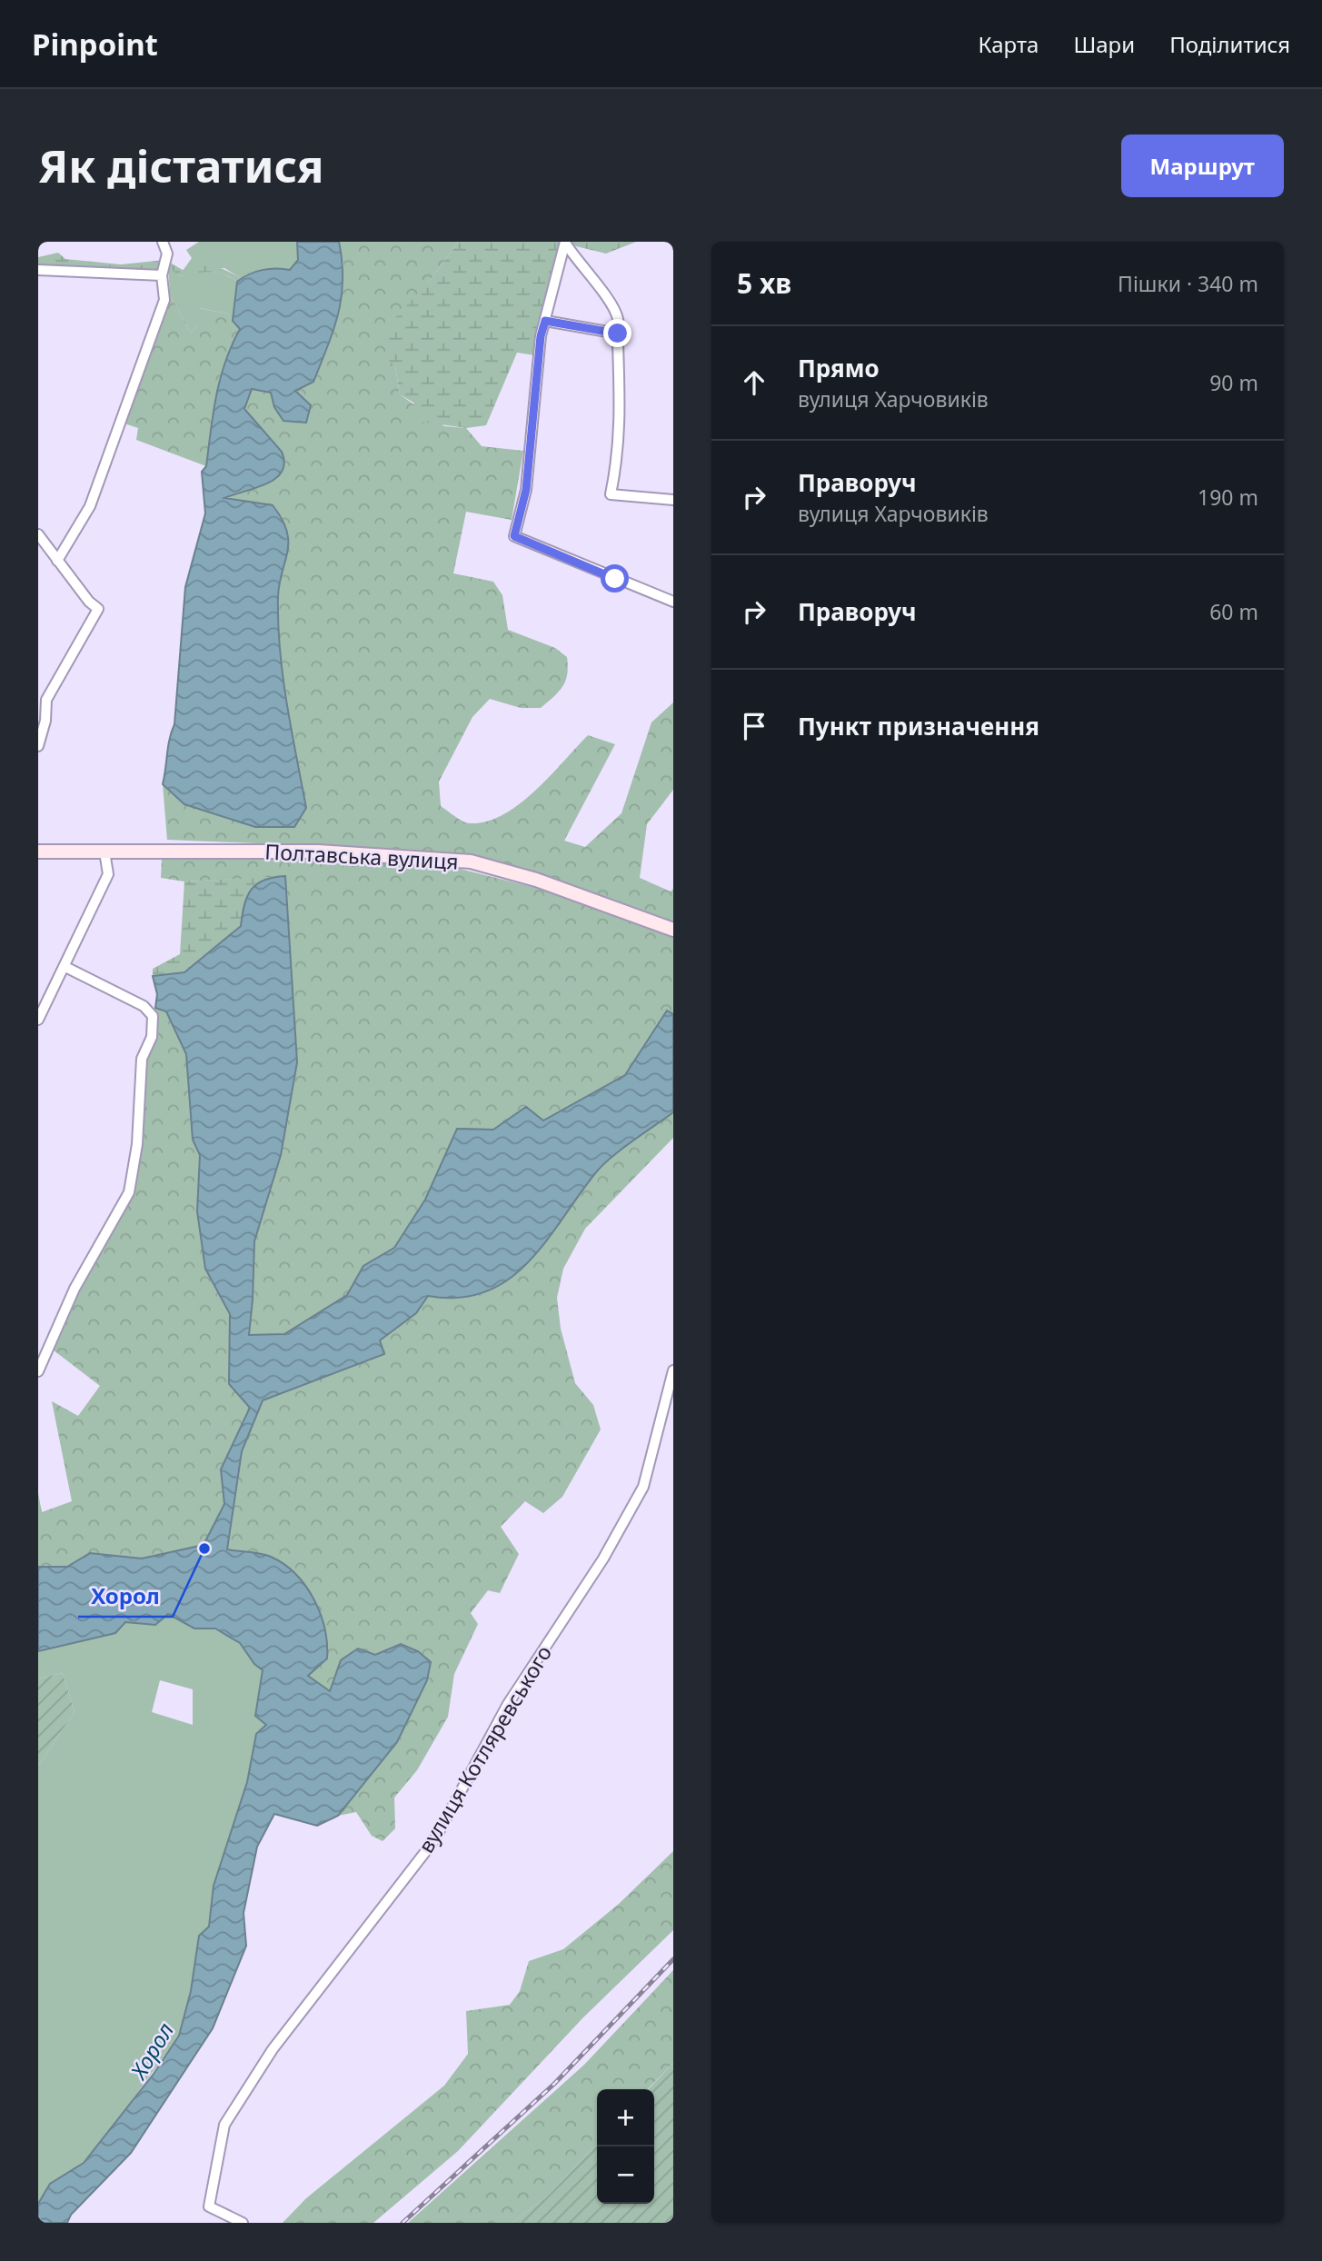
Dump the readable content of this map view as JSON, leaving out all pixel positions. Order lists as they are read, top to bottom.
{
  "streets": {
    "street": ["Полтавська вулиця", "вулиця Котляревського"]
  },
  "water": ["Хорол"],
  "places": ["Хорол"],
  "page": {
    "header": "Pinpoint",
    "nav": ["Карта", "Шари", "Поділитися"],
    "buttons": "Маршрут",
    "title": "Як дістатися",
    "heading": ["5 хв", "Пішки · 340 m"],
    "list": [
      ["Прямо", "вулиця Харчовиків", "90 m"],
      ["Праворуч", "вулиця Харчовиків", "190 m"],
      ["Праворуч", "60 m"],
      "Пункт призначення"
    ],
    "map_buttons": ["+", "−"]
  }
}
